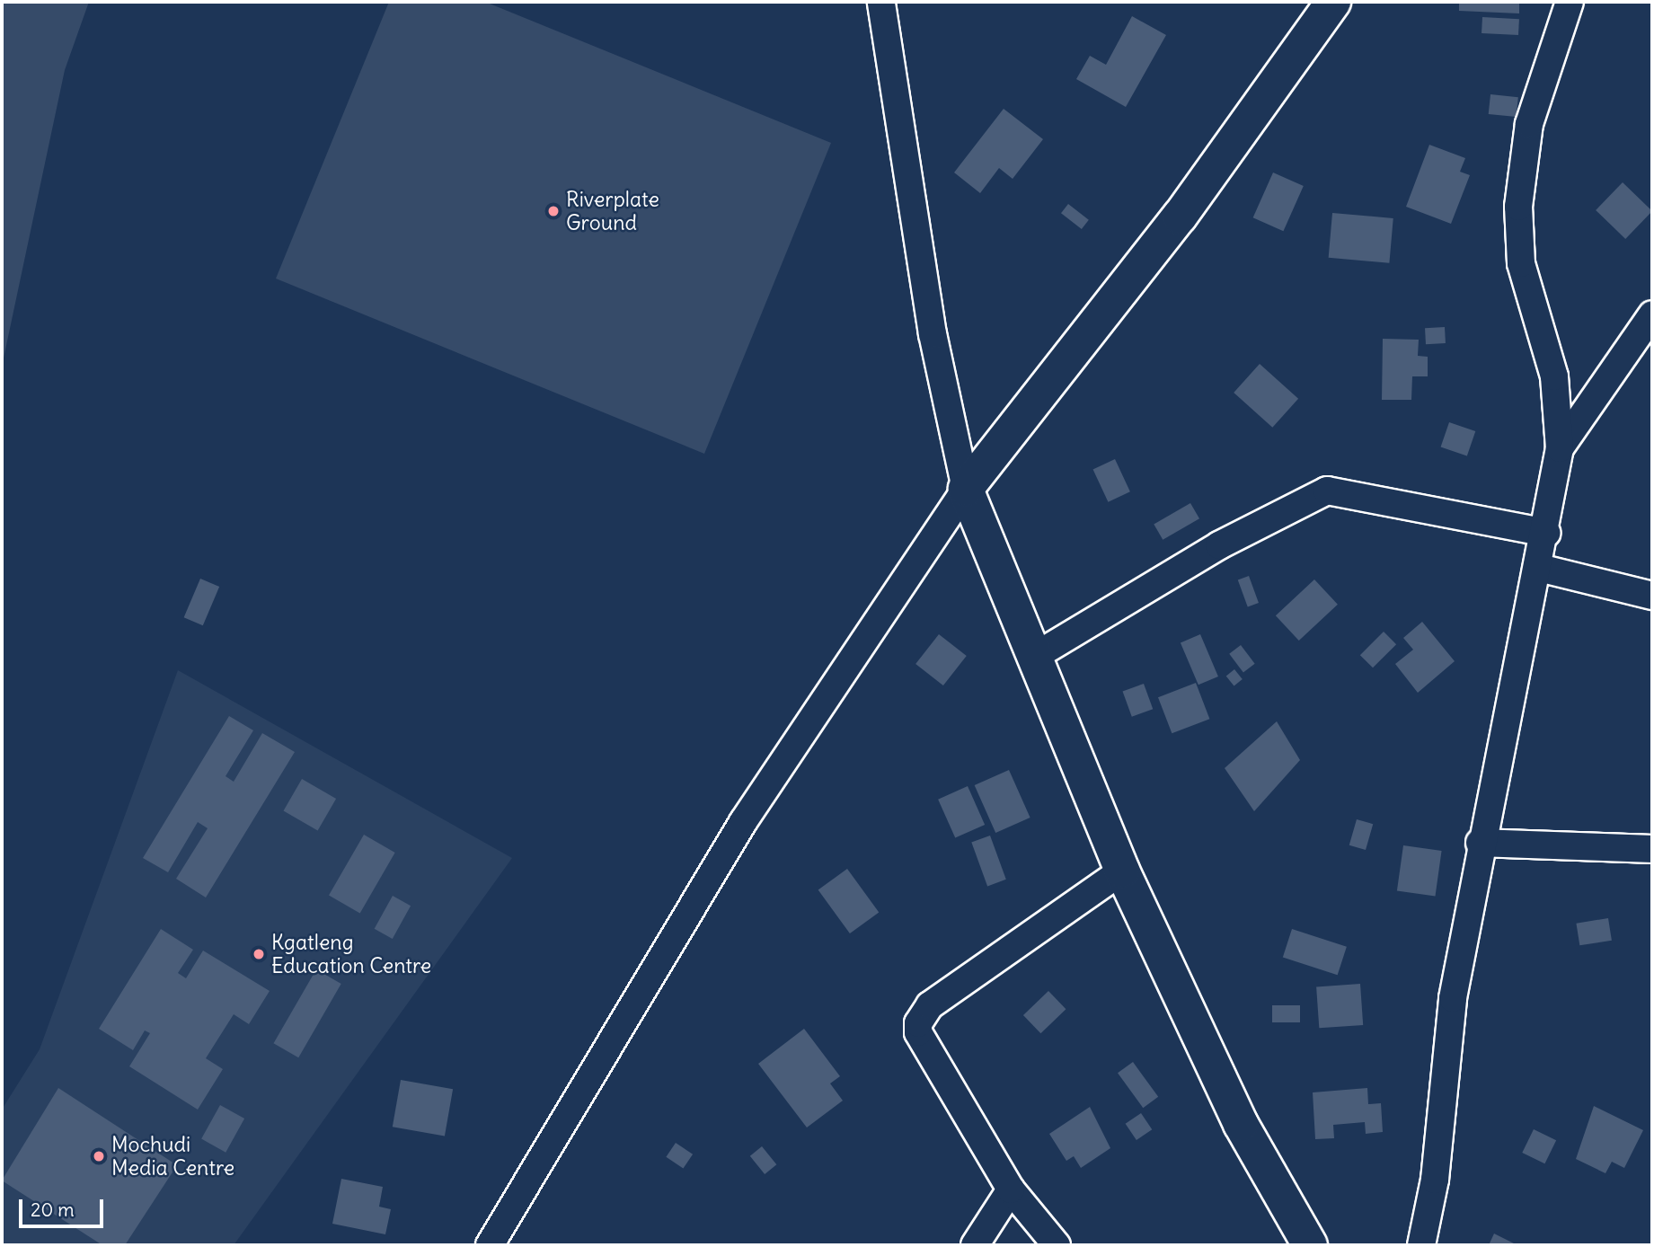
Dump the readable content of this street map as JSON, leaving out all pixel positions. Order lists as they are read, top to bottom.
{
  "places": ["Riverplate Ground", "Kgatleng Education Centre", "Mochudi Media Centre"],
  "scale_bar": "20 m"
}
